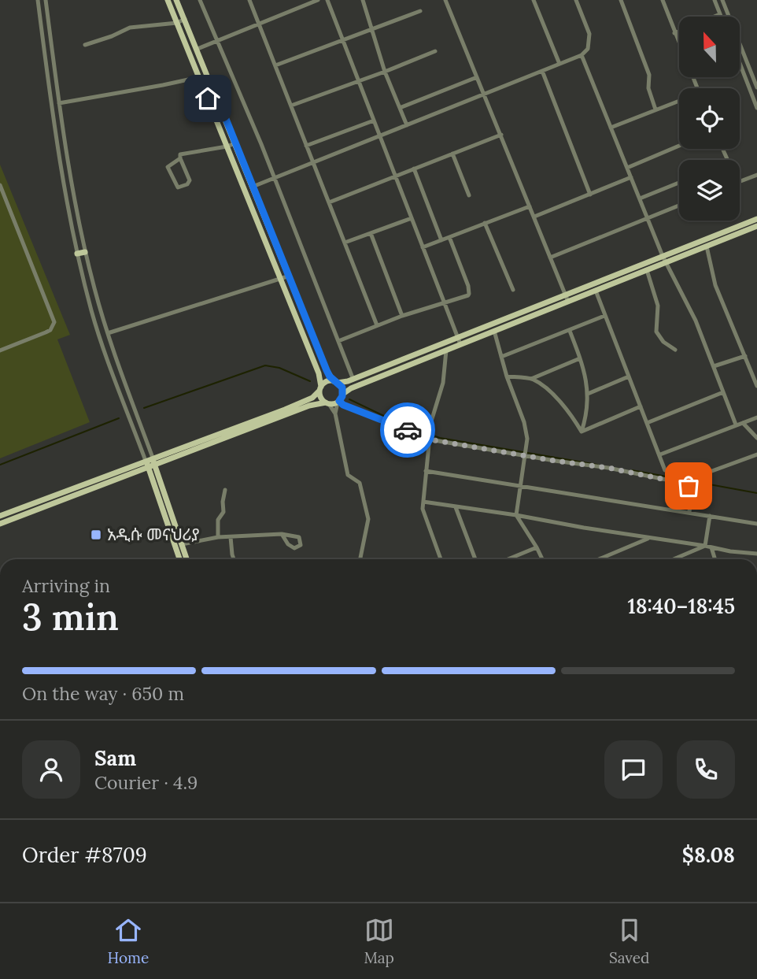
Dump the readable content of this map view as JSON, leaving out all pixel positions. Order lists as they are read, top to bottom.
{
  "places": {
    "transit": ["አዲሱ መናህሪያ"]
  },
  "north": "top",
  "page": {
    "heading": ["3 min", "Arriving in", "18:40–18:45"],
    "panel": [
      "Sam",
      "Courier · 4.9",
      "Order #8709",
      "$8.08"
    ],
    "bar": "On the way · 650 m",
    "tabs": ["Home", "Map", "Saved"]
  }
}
